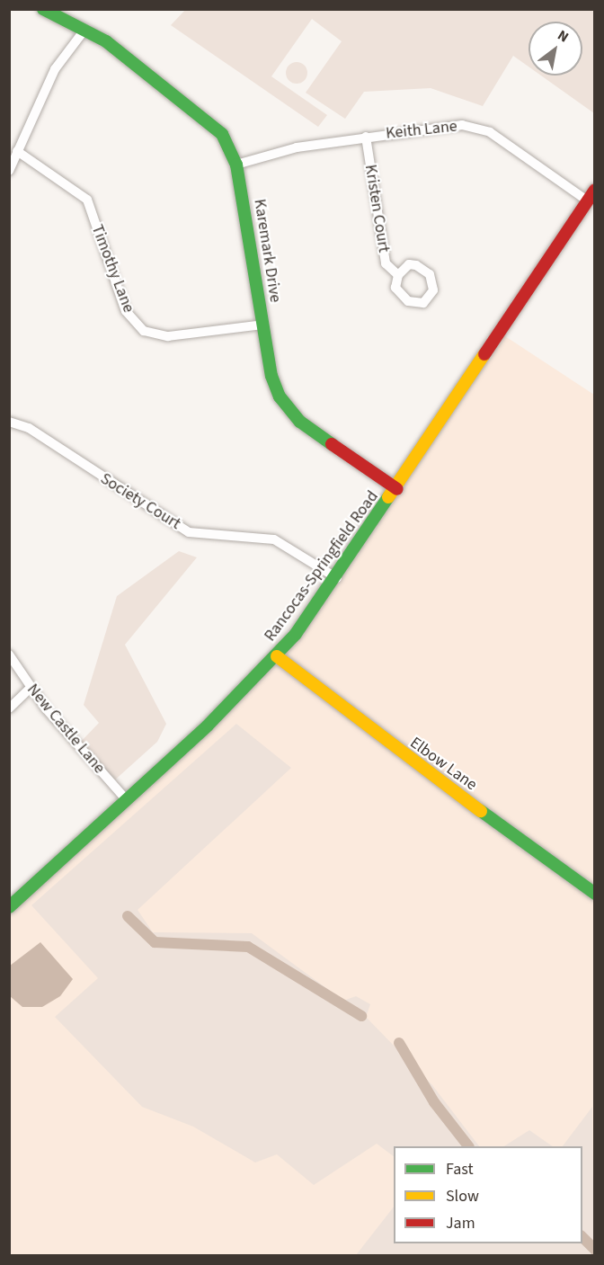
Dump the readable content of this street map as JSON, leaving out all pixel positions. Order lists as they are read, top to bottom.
{
  "streets": {
    "street": [
      "Keith Lane",
      "Kristen Court",
      "Karemark Drive",
      "Timothy Lane",
      "Society Court",
      "Rancocas-Springfield Road",
      "New Castle Lane",
      "Elbow Lane"
    ]
  },
  "crossings": [
    ["Keith Lane", "Kristen Court"],
    ["Keith Lane", "Karemark Drive"],
    ["Keith Lane", "Rancocas-Springfield Road"],
    ["Karemark Drive", "Timothy Lane"],
    ["Karemark Drive", "Rancocas-Springfield Road"],
    ["Society Court", "Rancocas-Springfield Road"],
    ["Rancocas-Springfield Road", "New Castle Lane"],
    ["Rancocas-Springfield Road", "Elbow Lane"]
  ],
  "legend": ["Fast", "Slow", "Jam"],
  "north": "top right"
}
